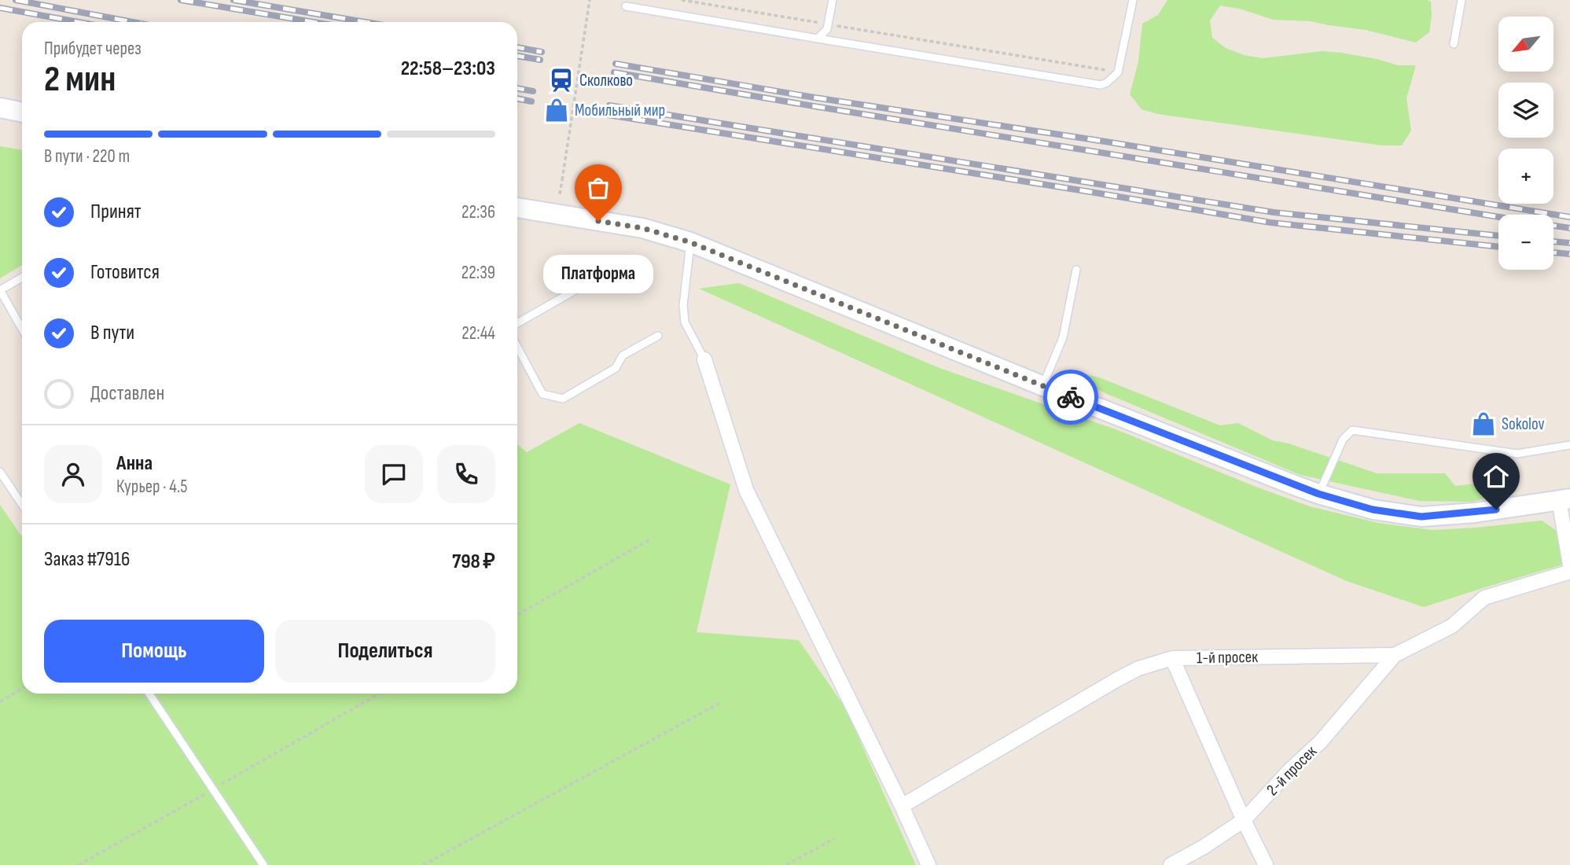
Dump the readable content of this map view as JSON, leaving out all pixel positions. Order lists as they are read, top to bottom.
{
  "streets": {
    "street": ["1-й просек", "2-й просек"]
  },
  "crossings": [
    ["1-й просек", "2-й просек"]
  ],
  "places": {
    "station": ["Сколково"],
    "shop": ["Мобильный мир", "Sokolov"],
    "other": ["Платформа"]
  },
  "north": "bottom left",
  "page": {
    "map_buttons": ["+", "−"],
    "heading": ["2 мин", "Прибудет через", "22:58–23:03"],
    "panel": [
      "Анна",
      "Курьер · 4.5",
      "Заказ #7916",
      "798 ₽"
    ],
    "bar": "В пути · 220 m",
    "list": [
      ["Принят", "22:36"],
      ["Готовится", "22:39"],
      ["В пути", "22:44"],
      "Доставлен"
    ],
    "bubble": "Платформа",
    "buttons": ["Помощь", "Поделиться"]
  }
}
